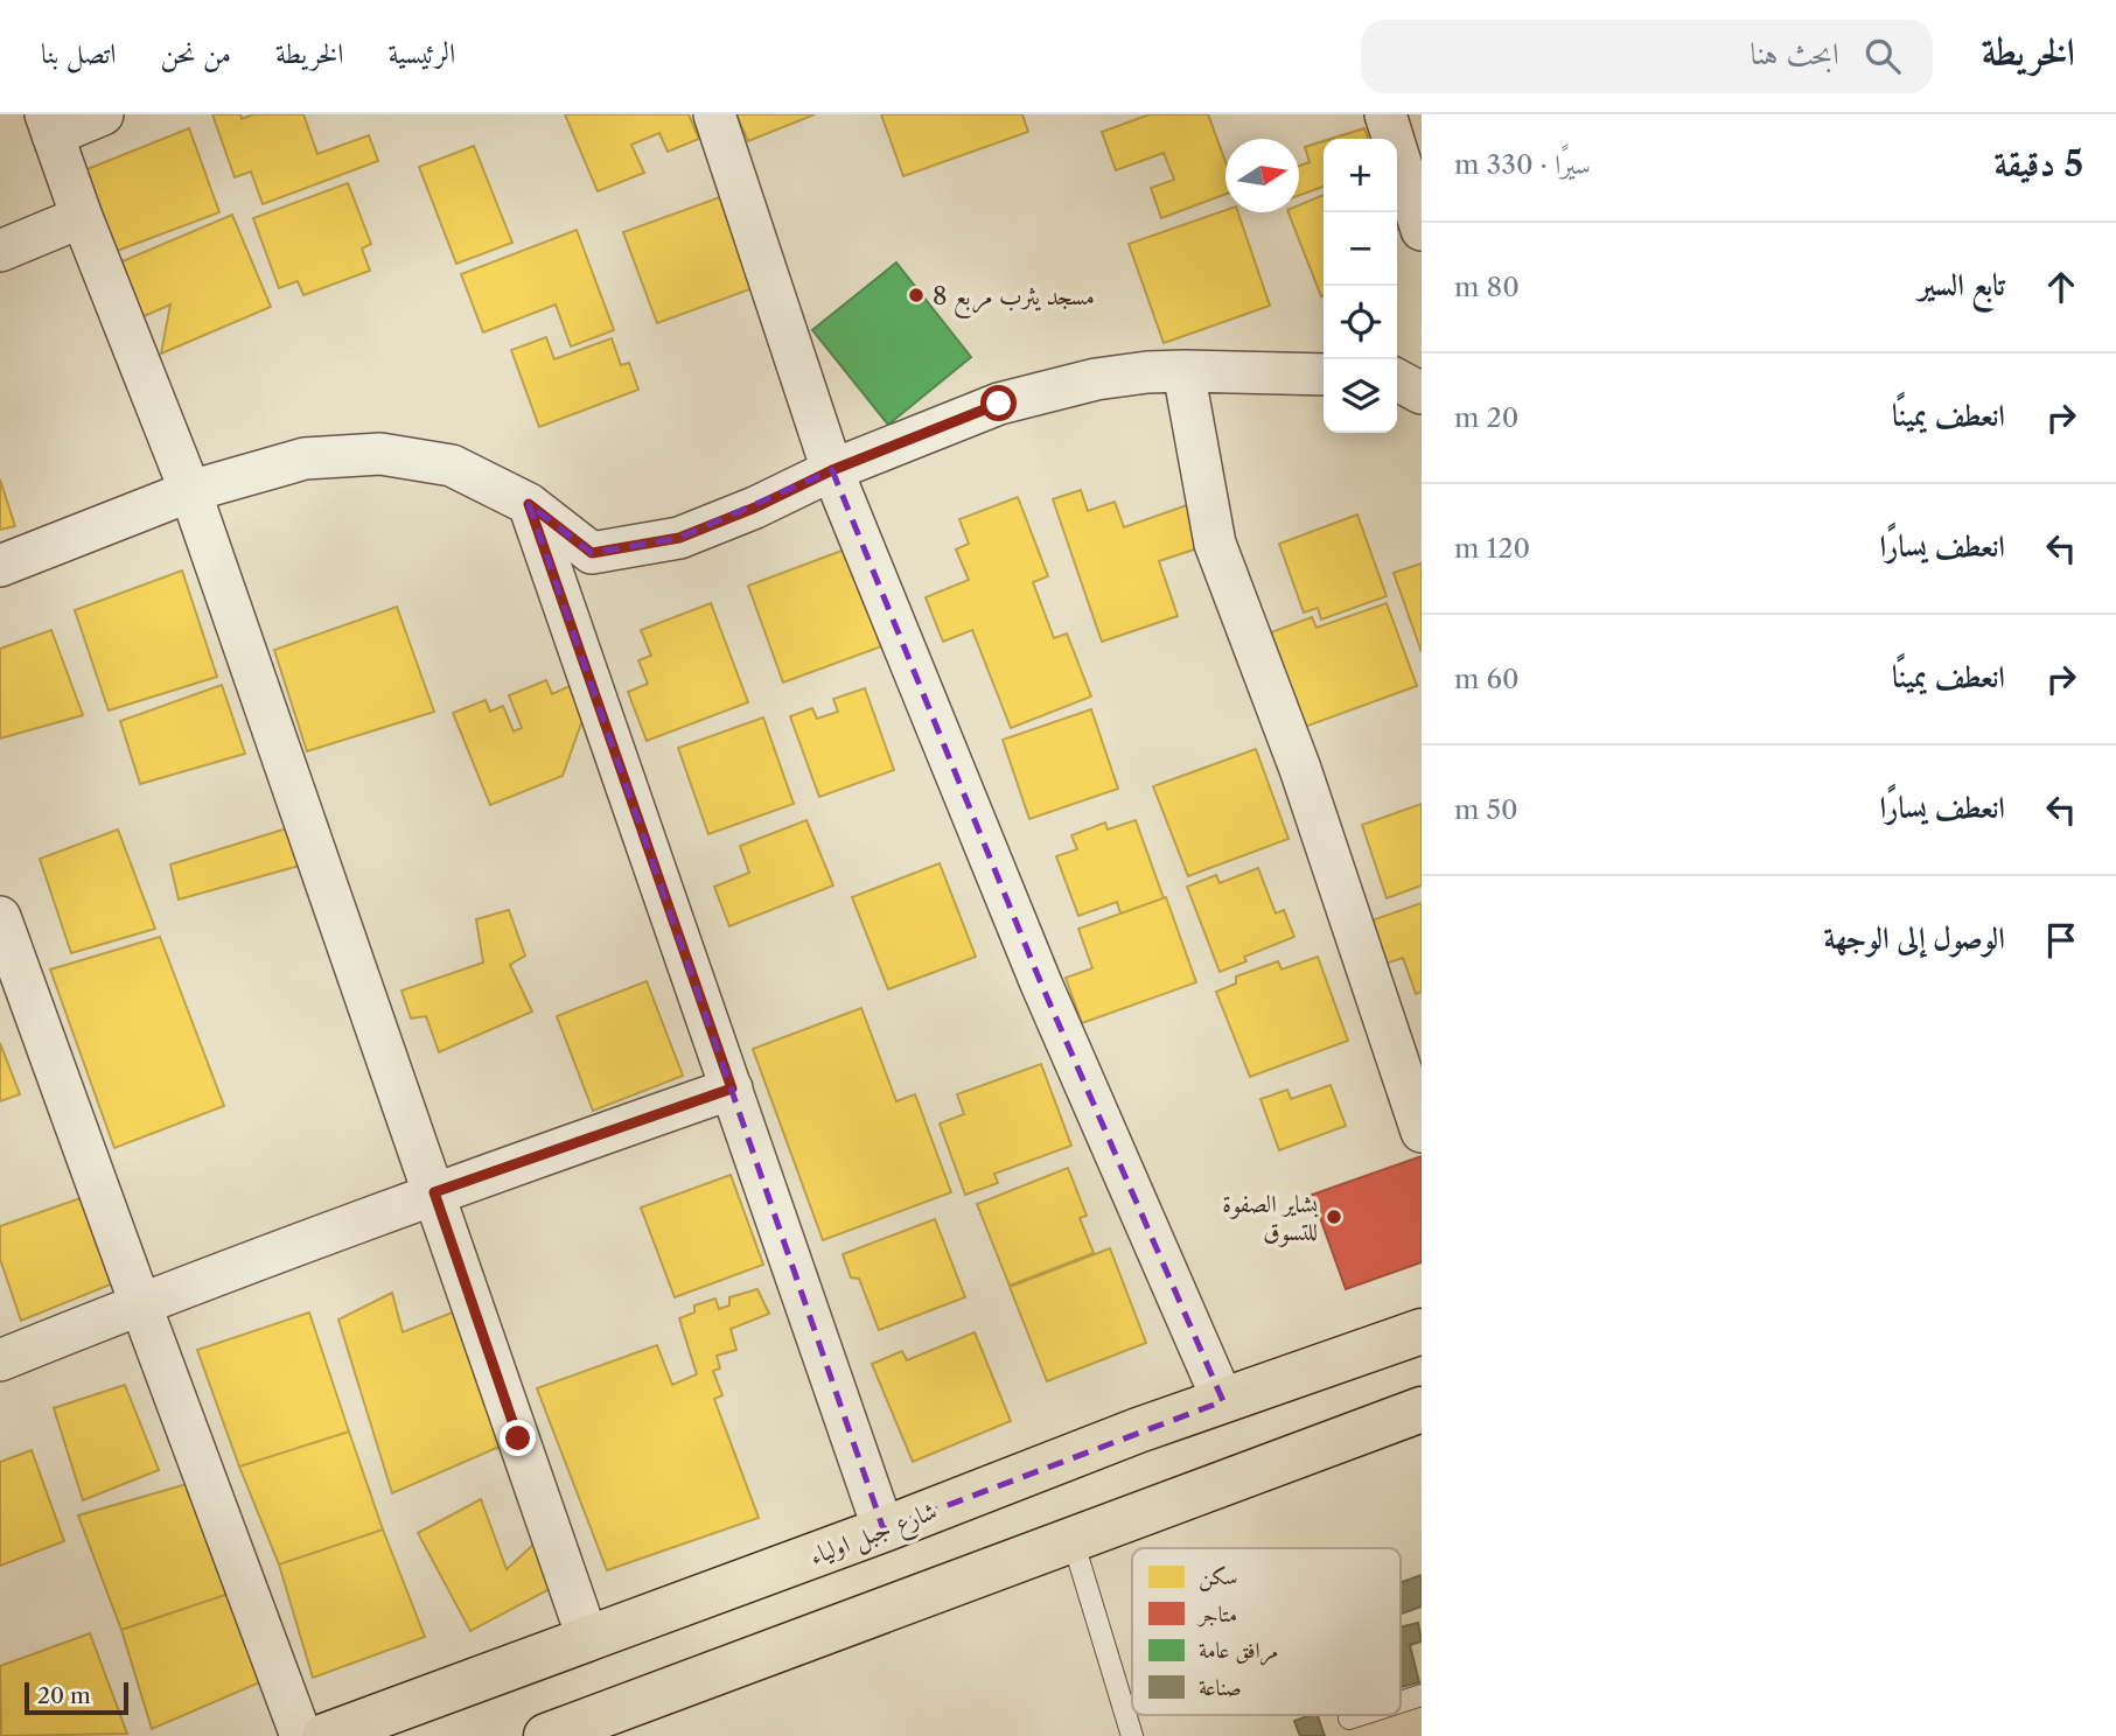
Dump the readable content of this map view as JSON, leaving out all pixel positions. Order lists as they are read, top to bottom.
{
  "streets": {
    "highway": ["شارع جبل اولياء"]
  },
  "places": ["مسجد يثرب مربع 8", "بشاير الصفوة للتسوق"],
  "legend": [
    "سكن",
    "متاجر",
    "مرافق عامة",
    "صناعة"
  ],
  "scale_bar": "20 m",
  "north": "right",
  "page": {
    "header": "الخريطة",
    "search": "ابحث هنا",
    "nav": [
      "الرئيسية",
      "الخريطة",
      "من نحن",
      "اتصل بنا"
    ],
    "heading": ["5 دقيقة", "سيرًا · 330 m"],
    "map_buttons": ["+", "−"],
    "list": [
      ["تابع السير", "80 m"],
      ["انعطف يمينًا", "20 m"],
      ["انعطف يسارًا", "120 m"],
      ["انعطف يمينًا", "60 m"],
      ["انعطف يسارًا", "50 m"],
      "الوصول إلى الوجهة"
    ],
    "scale": "20 m"
  }
}
